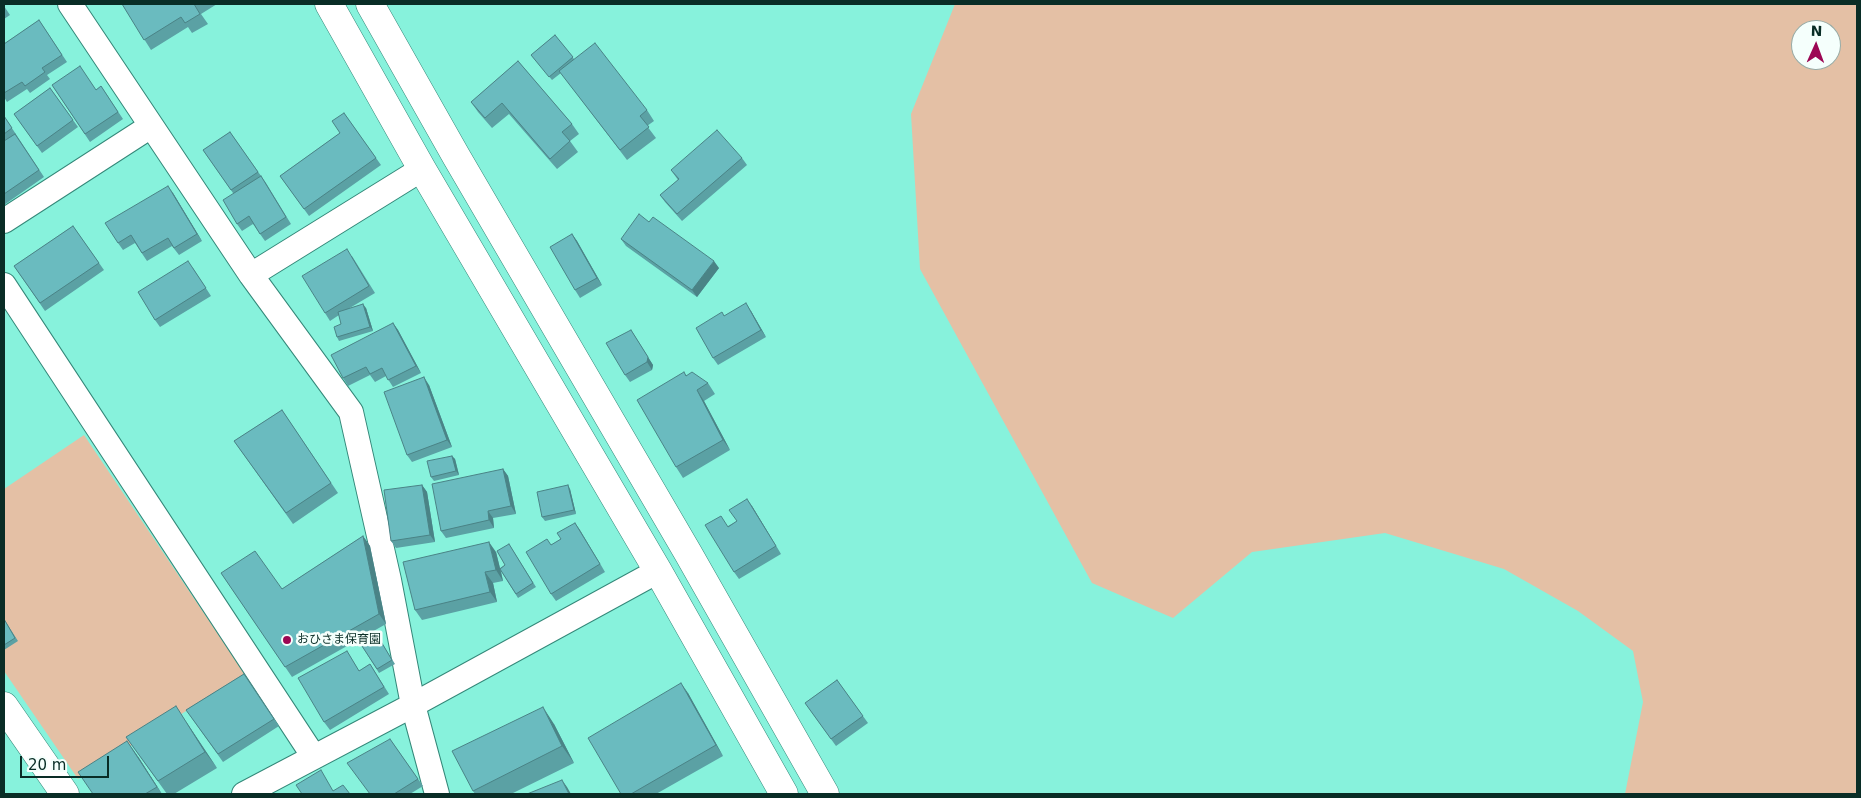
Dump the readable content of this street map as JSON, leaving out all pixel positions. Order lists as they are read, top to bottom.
{
  "places": ["おひさま保育園"],
  "scale_bar": "20 m",
  "north": "top"
}
